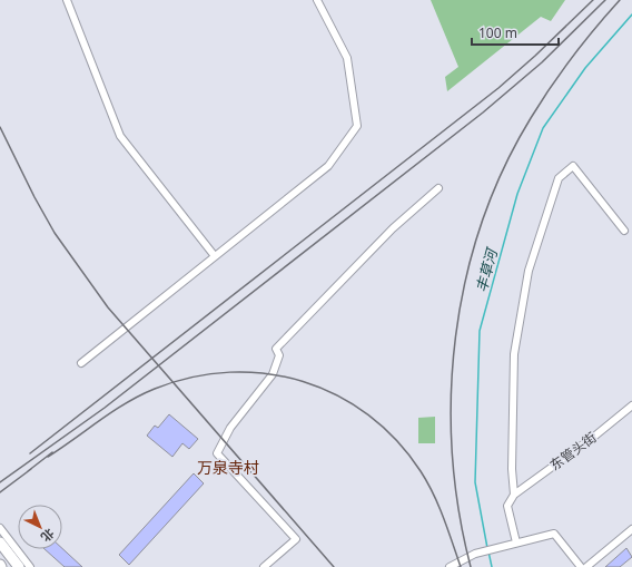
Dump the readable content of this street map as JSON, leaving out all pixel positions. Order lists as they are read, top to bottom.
{
  "streets": {
    "street": ["东管头街"]
  },
  "districts": ["万泉寺村"],
  "water": ["丰草河"],
  "scale_bar": "100 m",
  "north": "bottom right"
}
